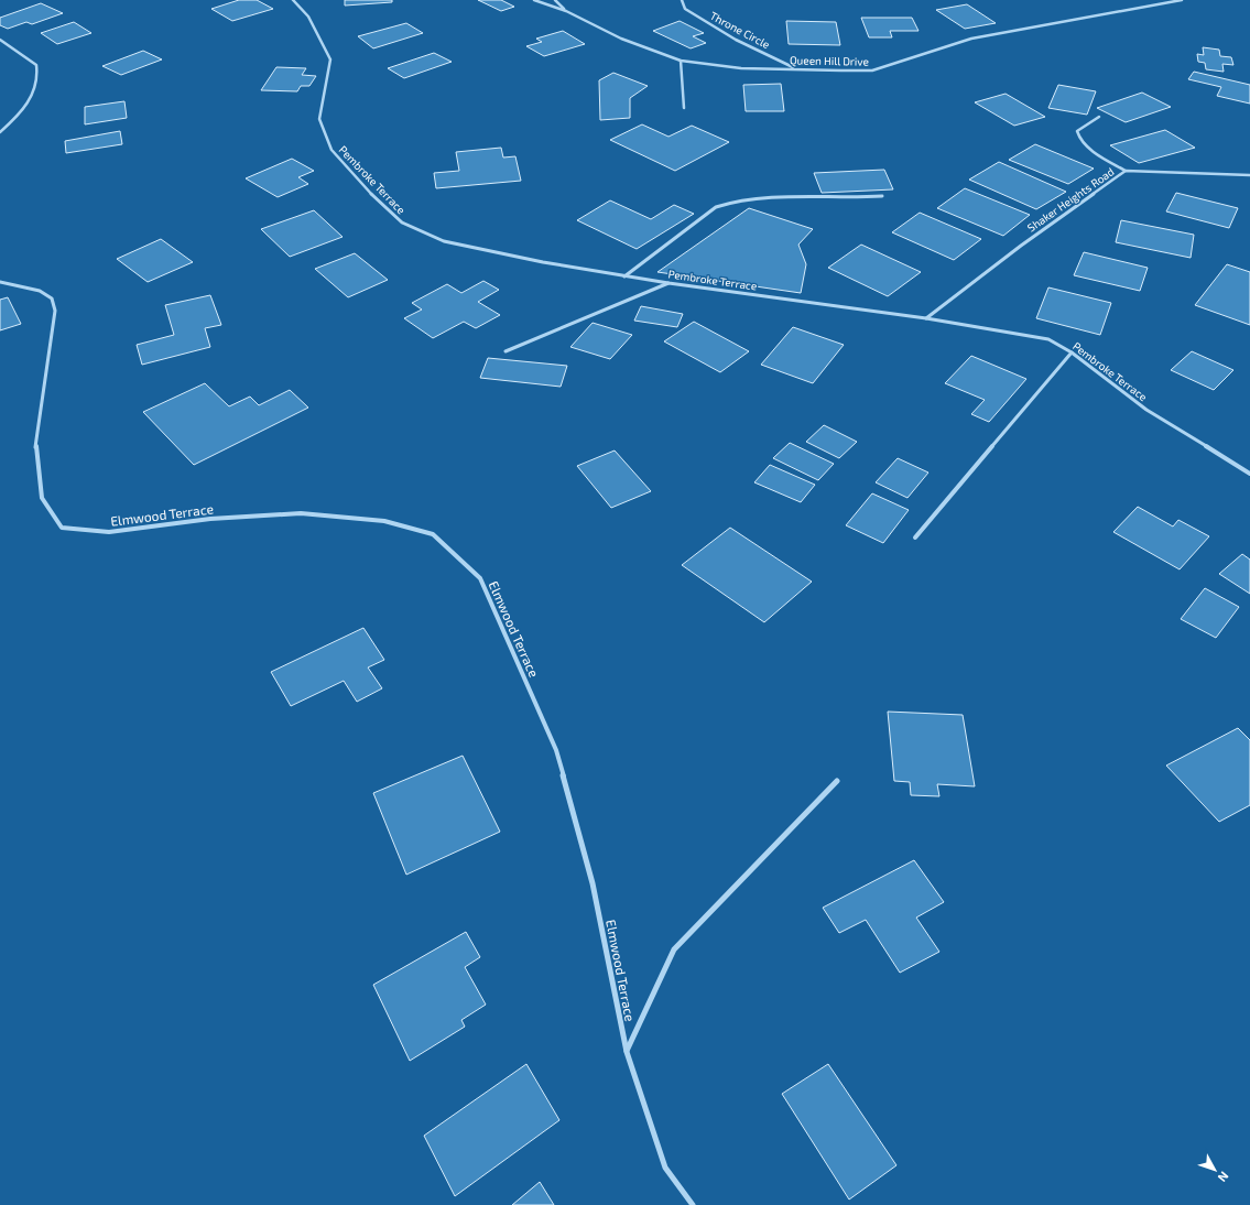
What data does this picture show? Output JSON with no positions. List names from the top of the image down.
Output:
{
  "streets": {
    "street": [
      "Throne Circle",
      "Queen Hill Drive",
      "Pembroke Terrace",
      "Shaker Heights Road",
      "Elmwood Terrace"
    ]
  },
  "crossings": [
    ["Throne Circle", "Queen Hill Drive"],
    ["Pembroke Terrace", "Shaker Heights Road"]
  ],
  "north": "bottom right"
}
